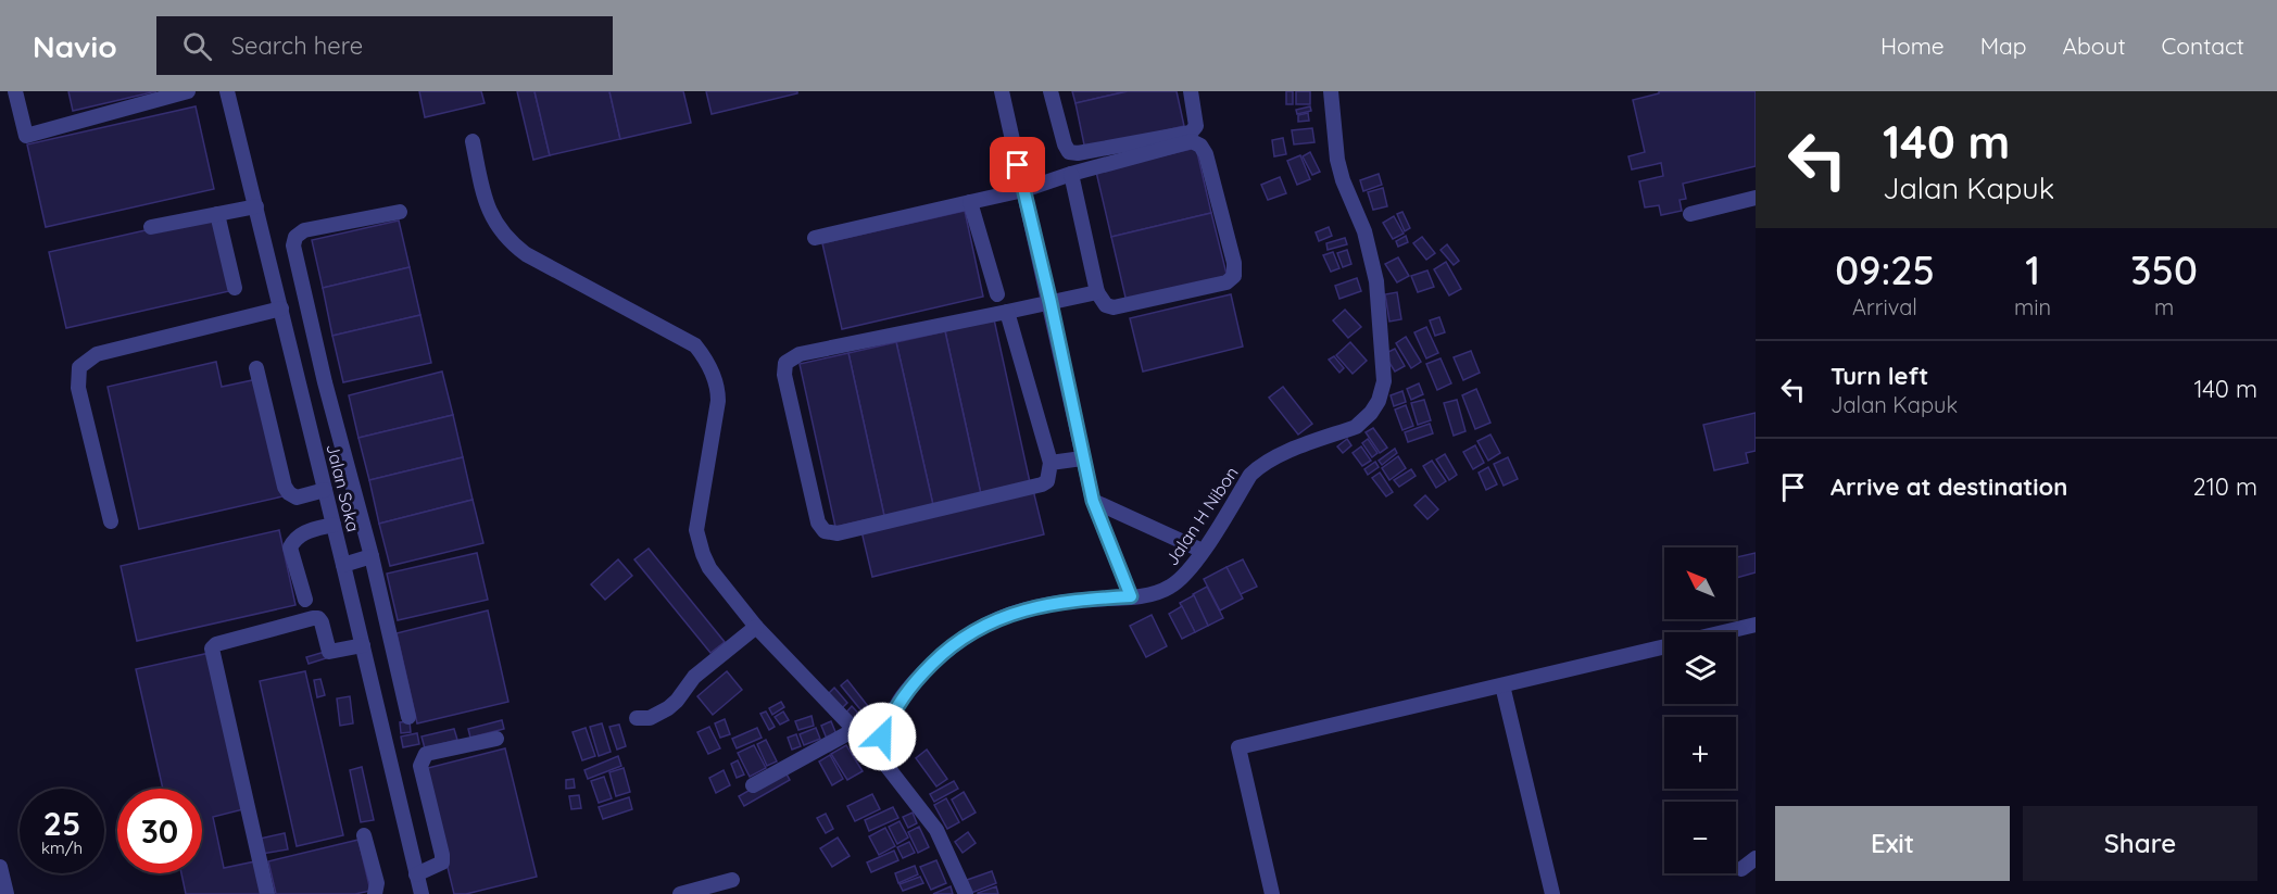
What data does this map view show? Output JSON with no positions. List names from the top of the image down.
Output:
{
  "streets": {
    "street": ["Jalan Soka", "Jalan H Nibon"]
  },
  "north": "top left",
  "page": {
    "header": "Navio",
    "search": "Search here",
    "nav": [
      "Home",
      "Map",
      "About",
      "Contact"
    ],
    "turn": ["140 m", "Jalan Kapuk"],
    "eta": [
      "09:25",
      "Arrival",
      "1",
      "min",
      "350",
      "m"
    ],
    "list": [
      {
        "name": "Turn left",
        "note": "Jalan Kapuk",
        "value": "140 m"
      },
      {
        "name": "Arrive at destination",
        "value": "210 m"
      }
    ],
    "map_buttons": ["+", "−"],
    "speed": "25 km/h",
    "limit": "30",
    "buttons": ["Exit", "Share"]
  }
}
